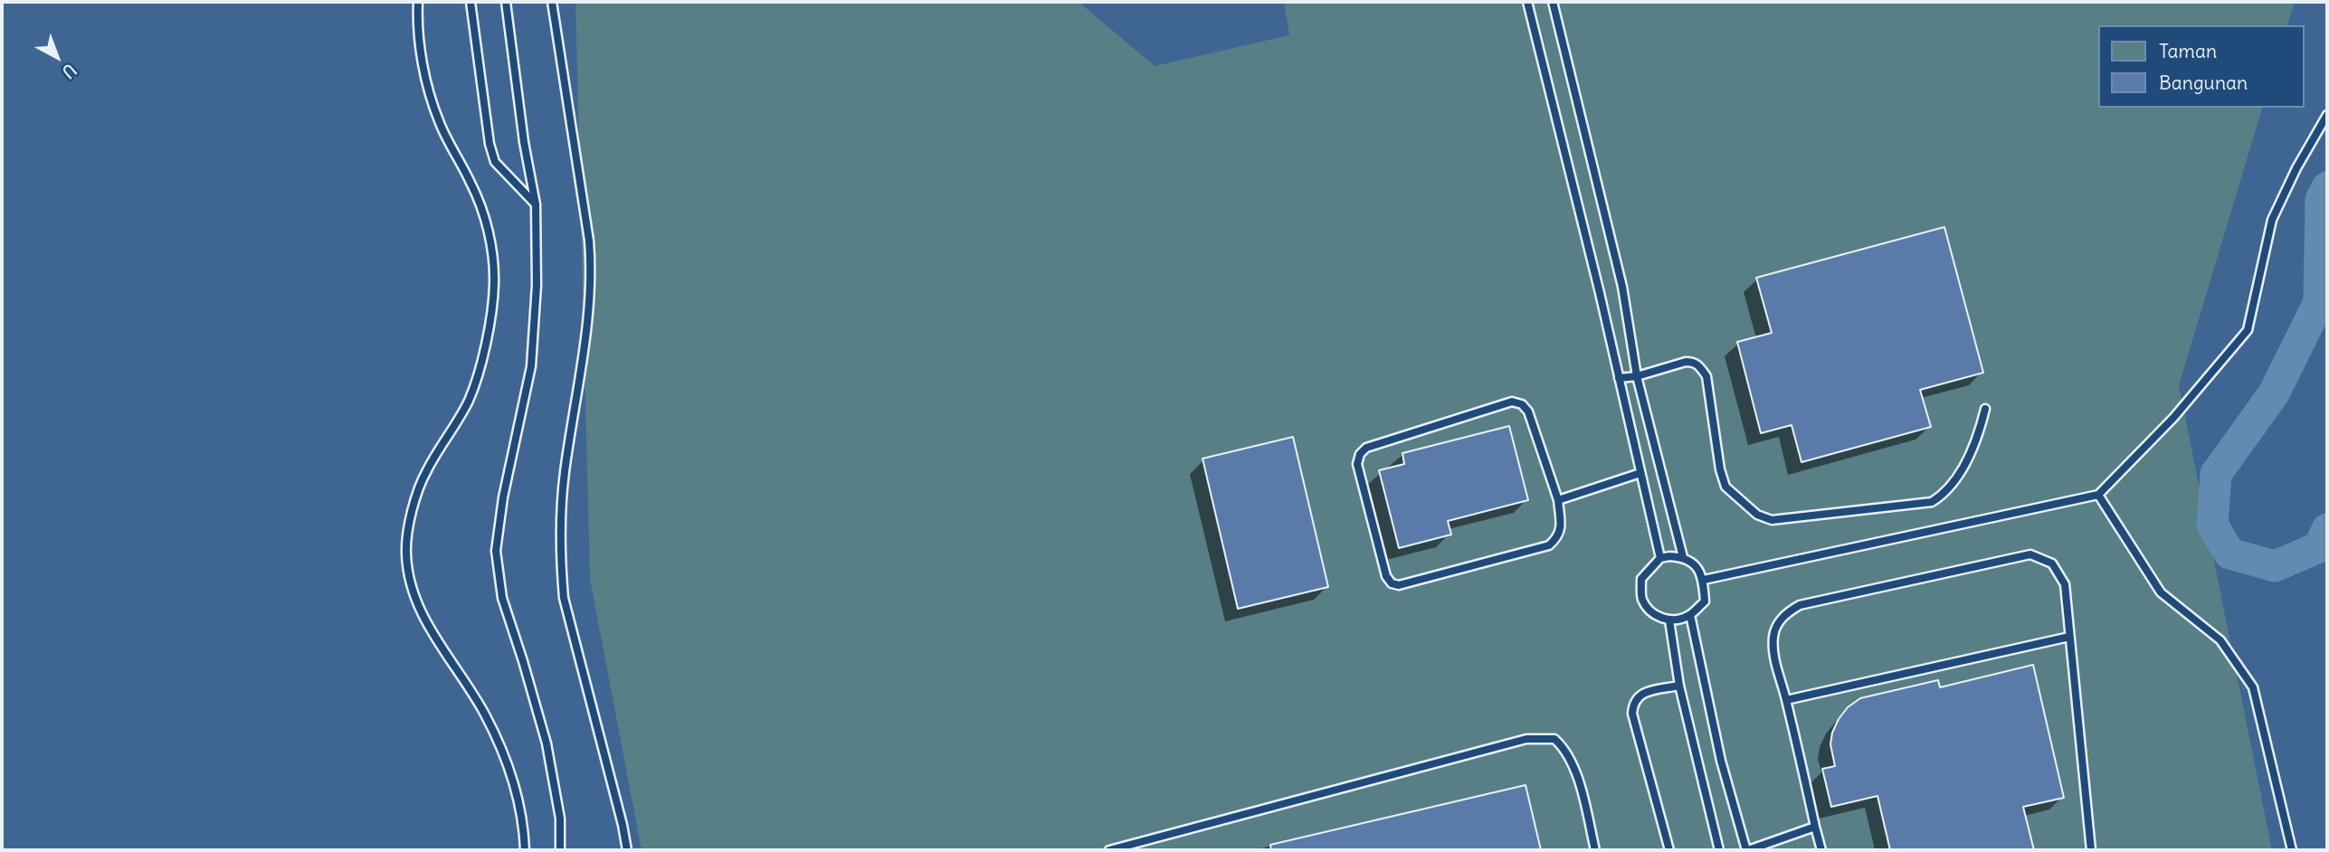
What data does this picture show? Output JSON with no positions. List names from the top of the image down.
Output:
{
  "legend": ["Taman", "Bangunan"],
  "north": "bottom right"
}
